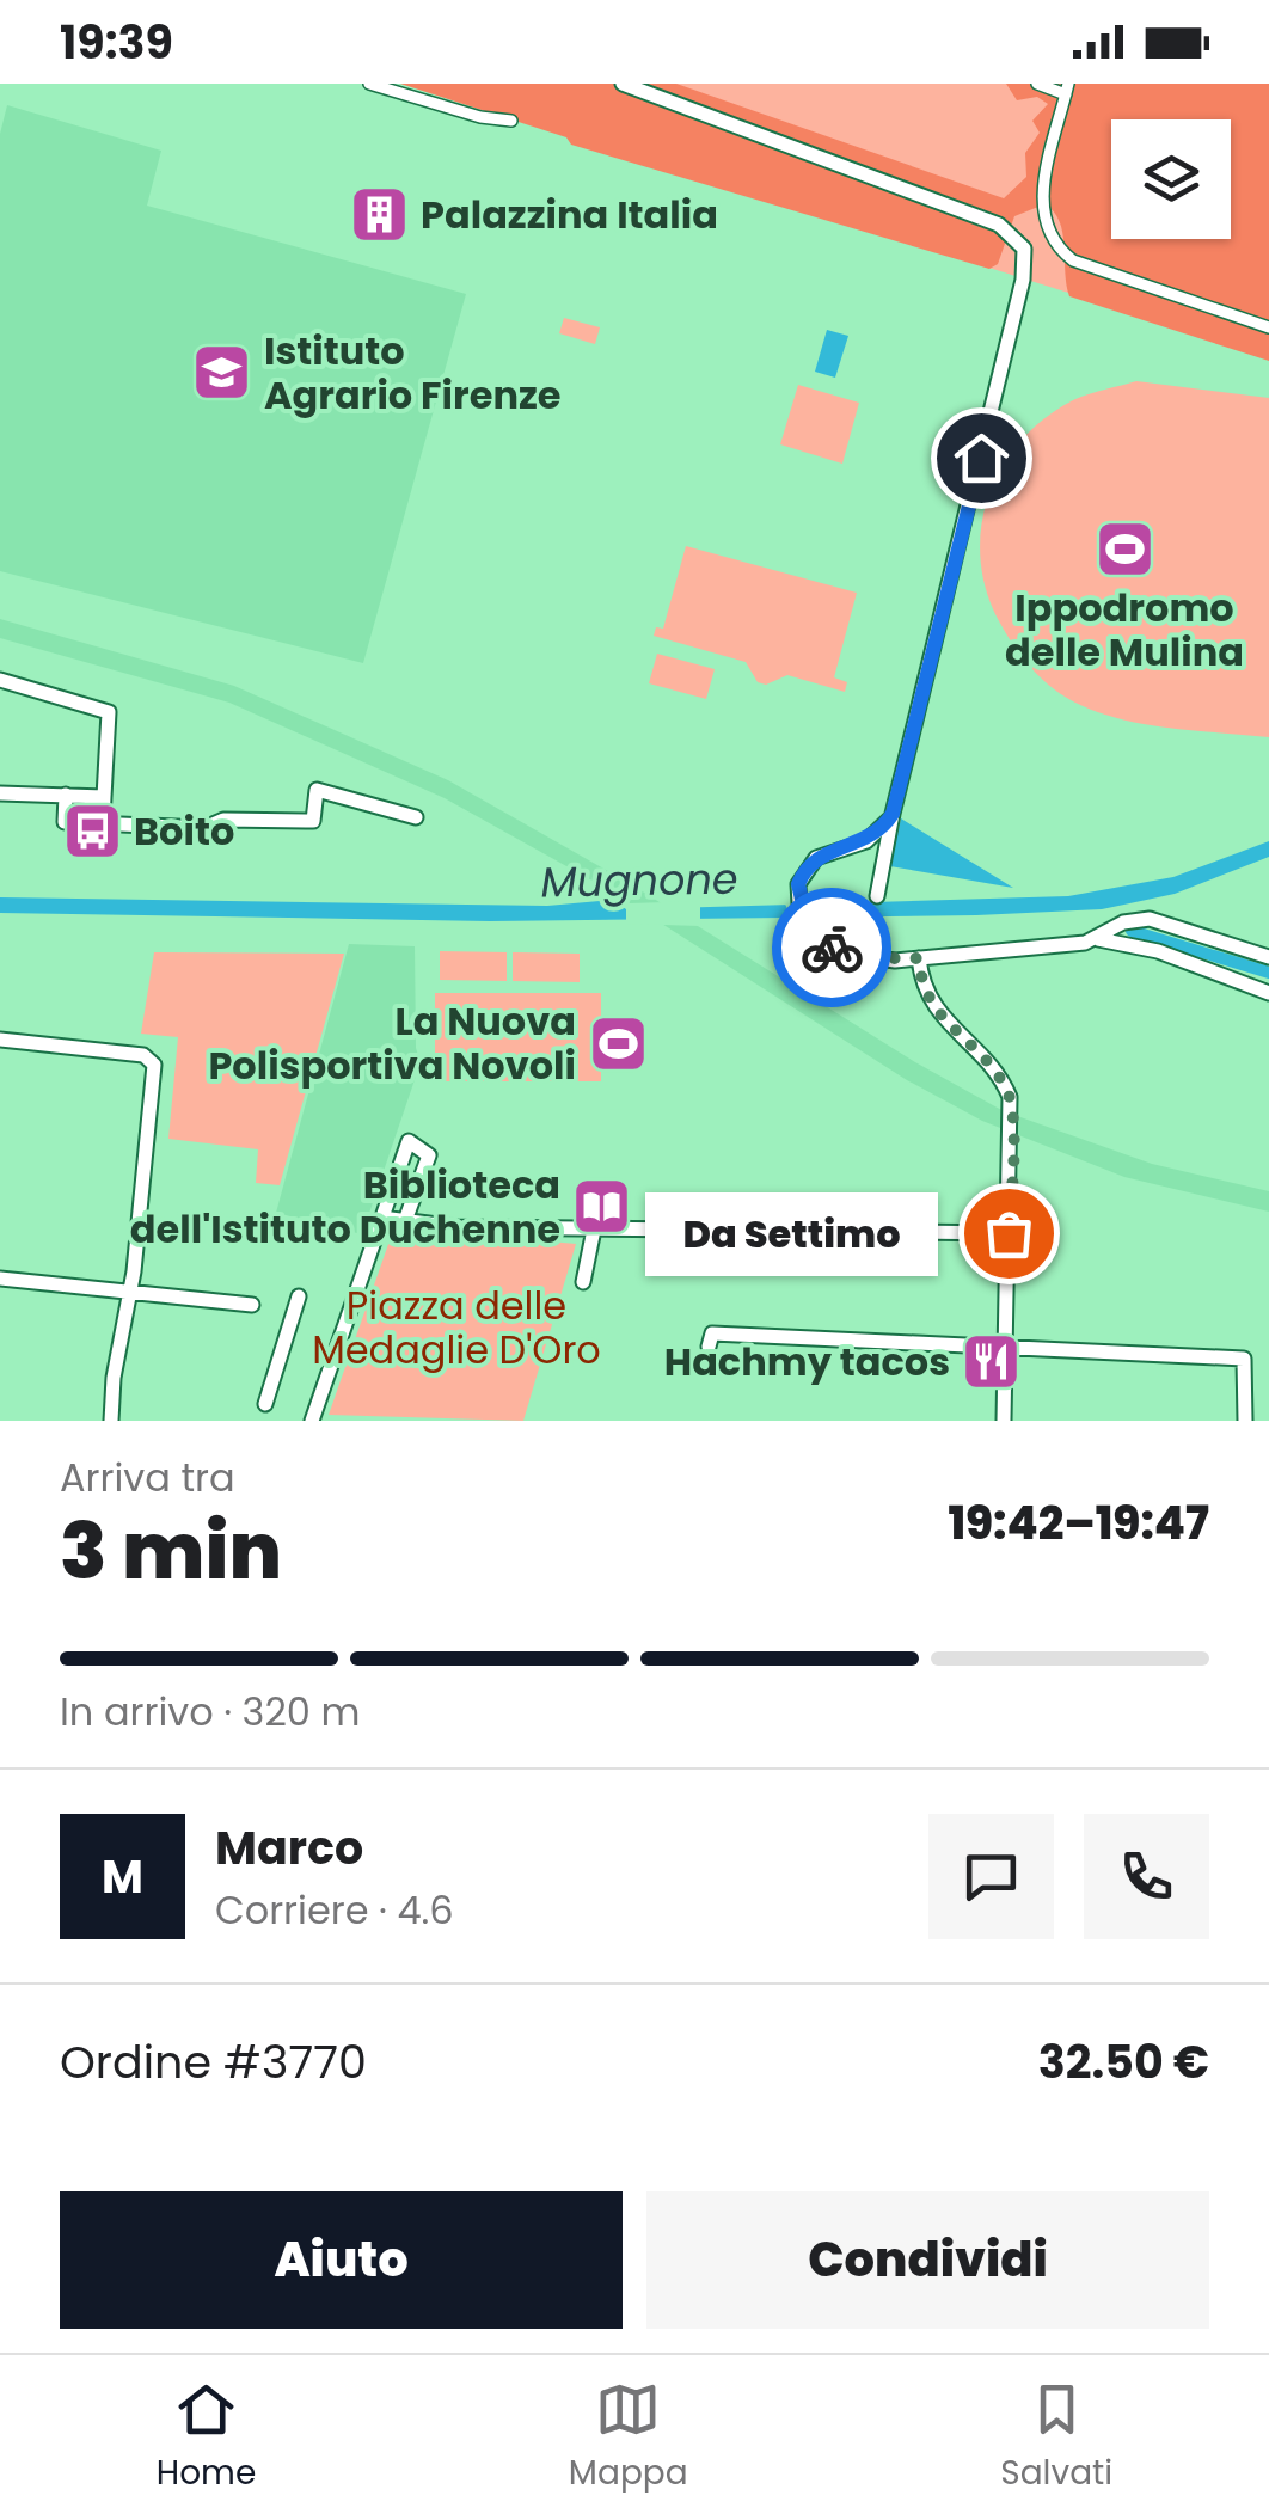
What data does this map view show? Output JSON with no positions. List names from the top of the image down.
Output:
{
  "water": ["Mugnone"],
  "parks": ["Piazza delle Medaglie D'Oro"],
  "places": {
    "building": ["Palazzina Italia"],
    "school or university": ["Istituto Agrario Firenze"],
    "sports": ["Ippodromo delle Mulina", "La Nuova Polisportiva Novoli"],
    "bus stop": ["Boito"],
    "library": ["Biblioteca dell'Istituto Duchenne"],
    "other": ["Da Settimo"],
    "restaurant": ["Hachmy tacos"]
  },
  "page": {
    "status": "19:39",
    "bubble": "Da Settimo",
    "heading": ["3 min", "Arriva tra", "19:42–19:47"],
    "panel": [
      "Marco",
      "Corriere · 4.6",
      "Ordine #3770",
      "32.50 €"
    ],
    "bar": "In arrivo · 320 m",
    "round": "M",
    "buttons": ["Aiuto", "Condividi"],
    "tabs": ["Home", "Mappa", "Salvati"]
  }
}
